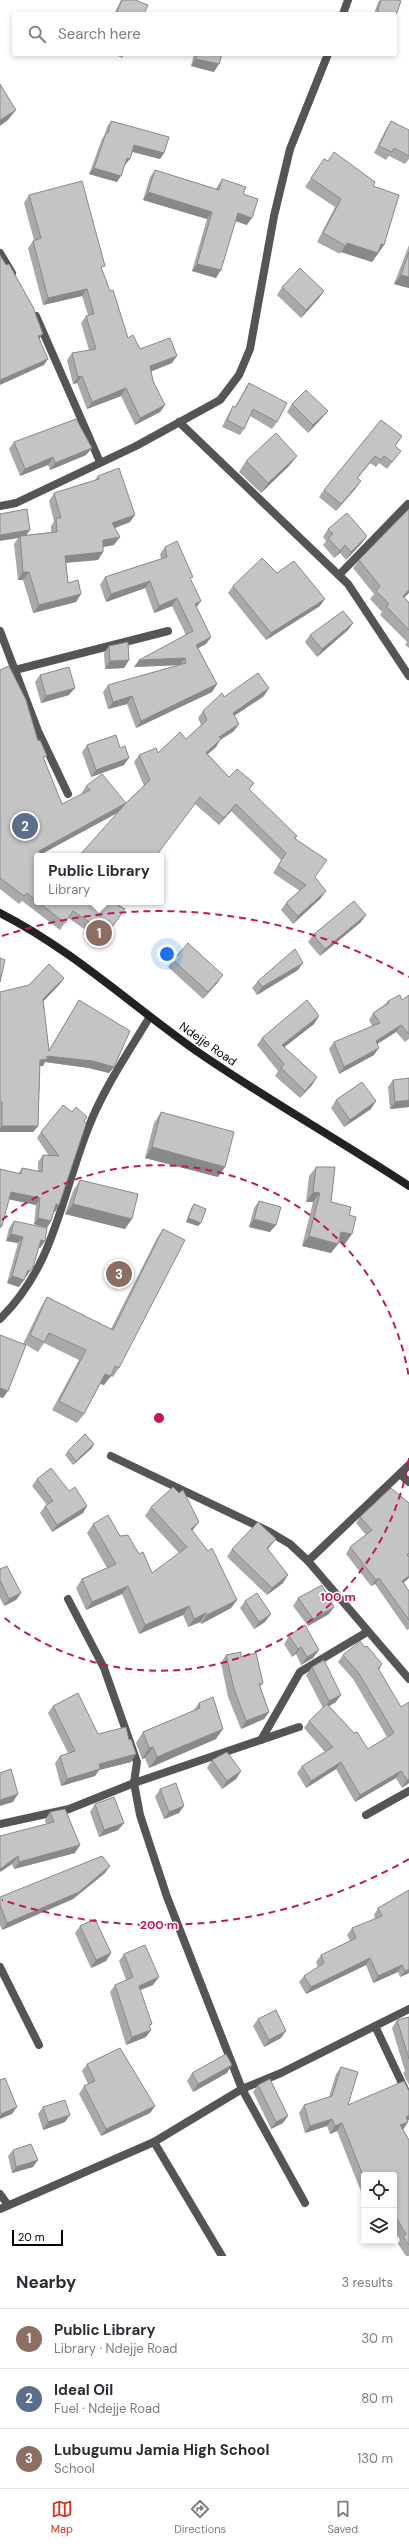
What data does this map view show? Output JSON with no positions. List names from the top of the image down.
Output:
{
  "streets": {
    "street": ["Ndejje Road"]
  },
  "scale_bar": "20 m",
  "page": {
    "search": "Search here",
    "pins": ["2", "1", "3"],
    "popup": ["Public Library", "Library"],
    "scale": "20 m",
    "heading": ["Nearby", "3 results"],
    "list": [
      {
        "mark": "1",
        "name": "Public Library",
        "note": "Library · Ndejje Road",
        "value": "30 m"
      },
      {
        "mark": "2",
        "name": "Ideal Oil",
        "note": "Fuel · Ndejje Road",
        "value": "80 m"
      },
      {
        "mark": "3",
        "name": "Lubugumu Jamia High School",
        "note": "School",
        "value": "130 m"
      }
    ],
    "nav": ["Map", "Directions", "Saved"]
  },
  "rings": ["100 m", "200 m"]
}
